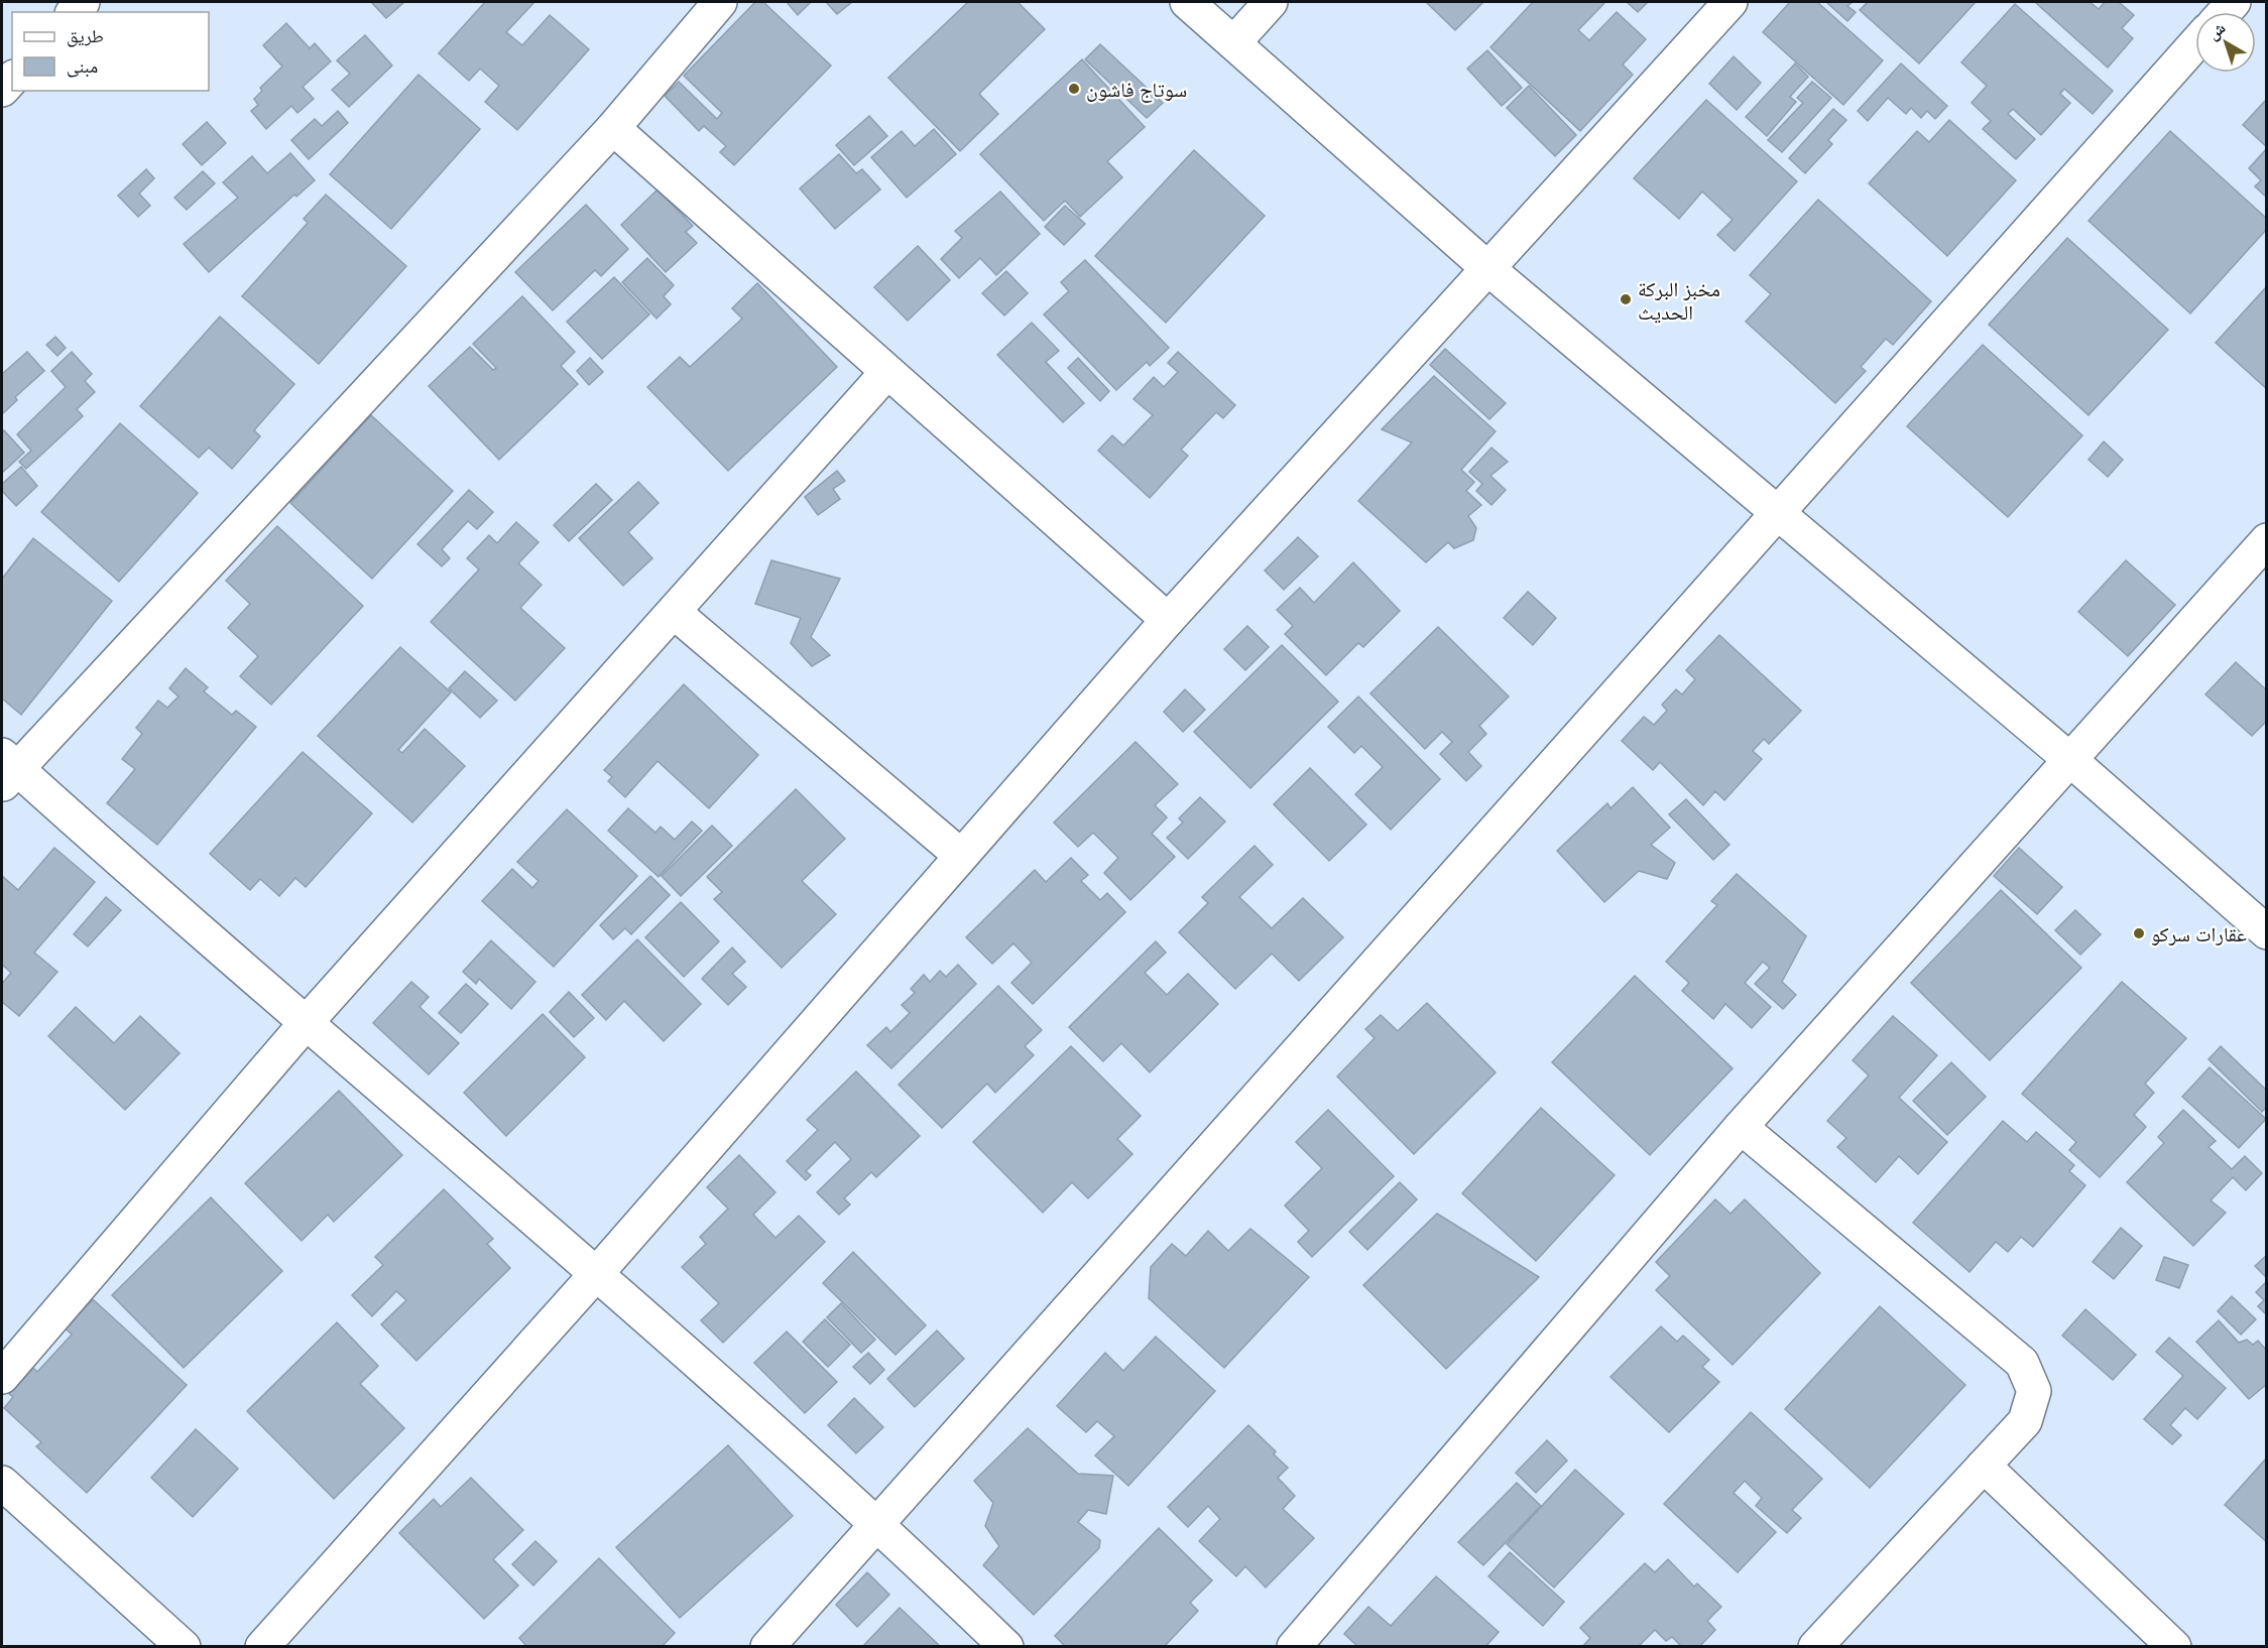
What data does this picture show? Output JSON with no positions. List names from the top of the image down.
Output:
{
  "places": ["سوتاج فاشون", "مخبز البركة الحديث", "عقارات سركو"],
  "legend": ["طريق", "مبنى"],
  "north": "top left"
}
